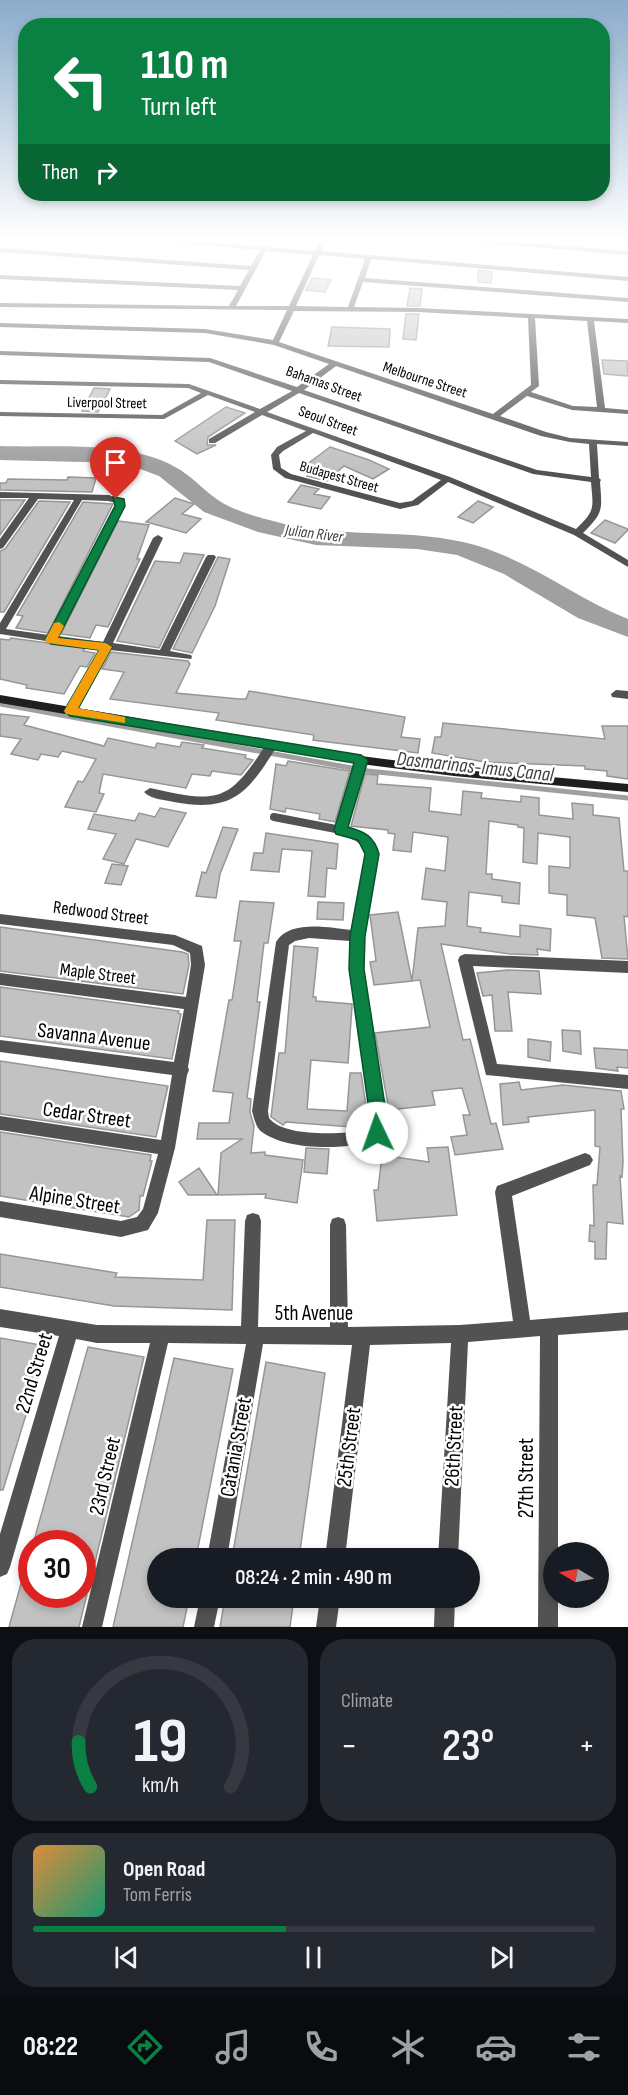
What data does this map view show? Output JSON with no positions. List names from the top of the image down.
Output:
{
  "streets": {
    "street": [
      "Melbourne Street",
      "Bahamas Street",
      "Liverpool Street",
      "Seoul Street",
      "Budapest Street",
      "Redwood Street",
      "Maple Street",
      "Savanna Avenue",
      "Cedar Street",
      "Alpine Street",
      "5th Avenue",
      "22nd Street",
      "26th Street",
      "Catania Street",
      "25th Street",
      "23rd Street",
      "27th Street"
    ]
  },
  "crossings": [
    ["Liverpool Street", "Seoul Street"],
    ["Seoul Street", "Budapest Street"],
    ["Redwood Street", "Maple Street"],
    ["Cedar Street", "Alpine Street"],
    ["5th Avenue", "22nd Street"],
    ["5th Avenue", "26th Street"],
    ["5th Avenue", "Catania Street"],
    ["5th Avenue", "25th Street"],
    ["5th Avenue", "23rd Street"],
    ["5th Avenue", "27th Street"]
  ],
  "water": ["Julian River", "Dasmarinas-Imus Canal"],
  "north": "left",
  "page": {
    "turn": ["110 m", "Turn left"],
    "then": "Then",
    "limit": "30",
    "trip": "08:24 · 2 min · 490 m",
    "tile": "Climate",
    "heat": ["−", "23°", "+"],
    "song": ["Open Road", "Tom Ferris"],
    "tabs": "08:22",
    "gauge": ["19", "km/h"]
  }
}
